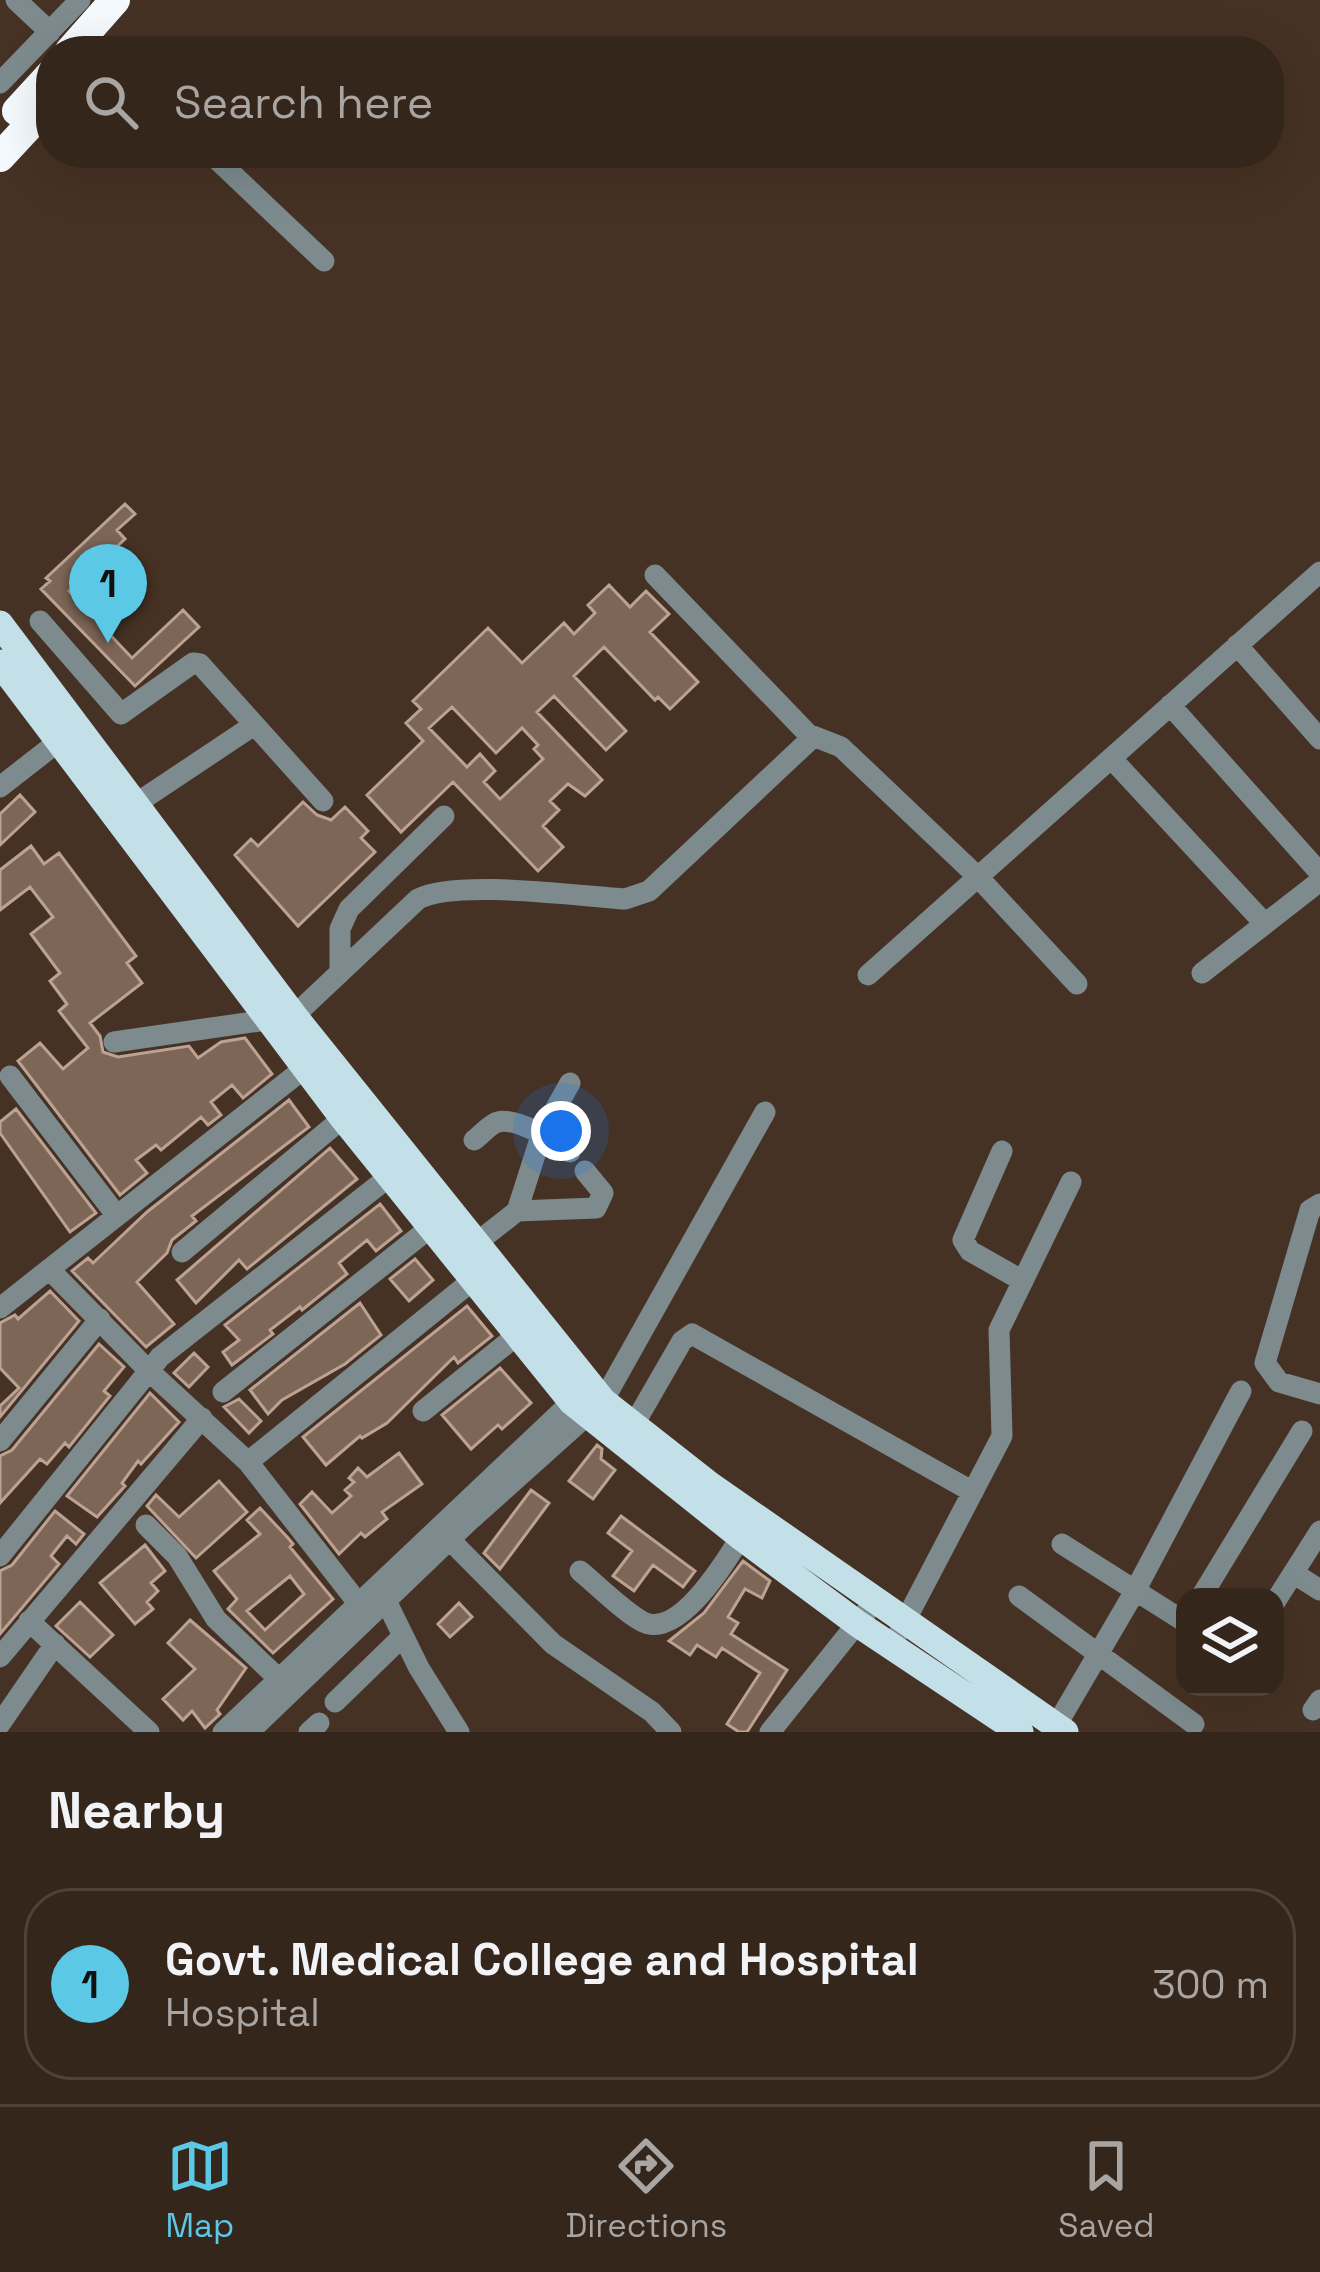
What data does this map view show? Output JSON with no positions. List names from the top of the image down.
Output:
{
  "page": {
    "search": "Search here",
    "pins": "1",
    "heading": "Nearby",
    "list": [
      {
        "mark": "1",
        "name": "Govt. Medical College and Hospital",
        "note": "Hospital",
        "value": "300 m"
      }
    ],
    "nav": ["Map", "Directions", "Saved"]
  }
}
